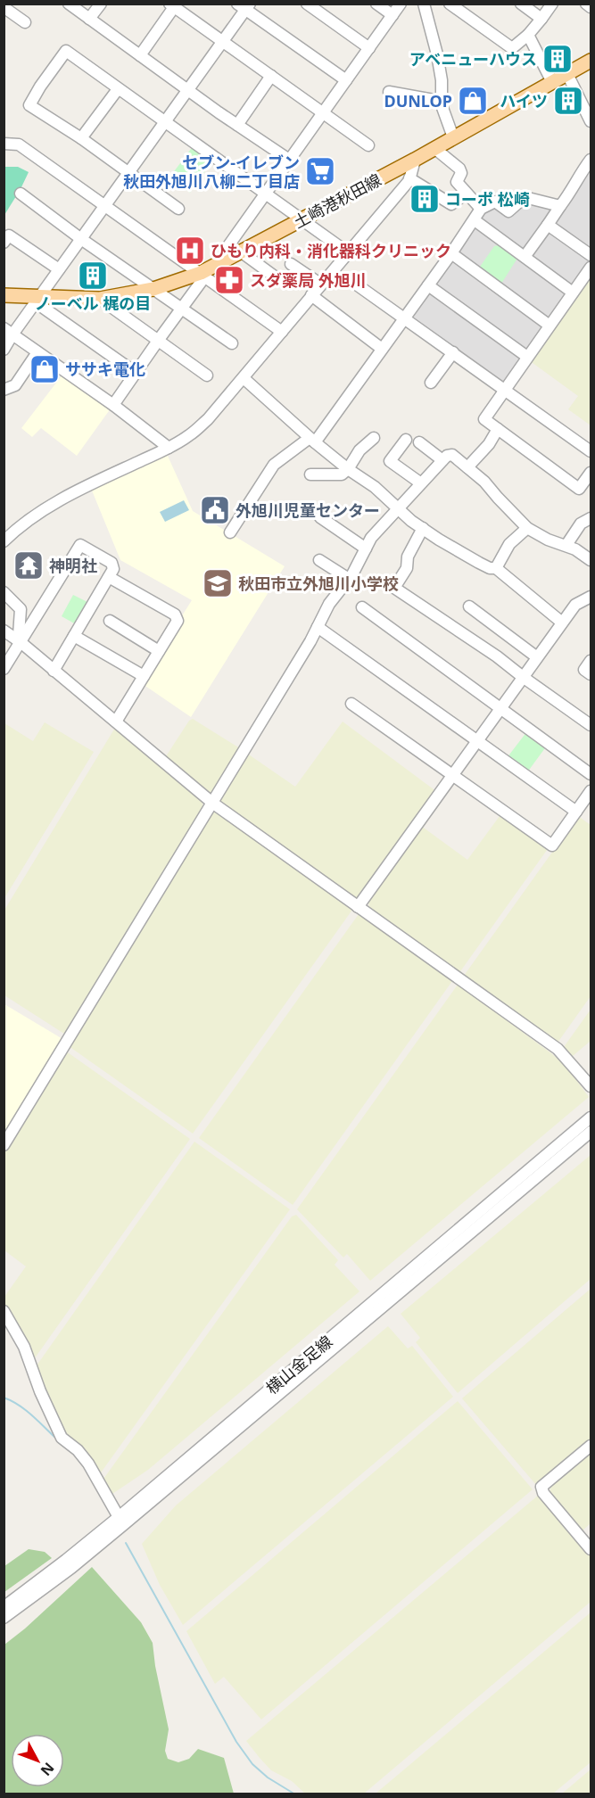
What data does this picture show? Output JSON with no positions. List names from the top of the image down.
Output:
{
  "streets": {
    "main road": ["土崎港秋田線"],
    "street": ["横山金足線"]
  },
  "places": {
    "building": [
      "アベニューハウス",
      "ハイツ",
      "コーポ 松崎",
      "ノーベル 梶の目"
    ],
    "shop": ["DUNLOP", "ササキ電化"],
    "supermarket": ["セブン-イレブン 秋田外旭川八柳二丁目店"],
    "hospital": ["ひもり内科・消化器科クリニック"],
    "pharmacy": ["スダ薬局 外旭川"],
    "public building": ["外旭川児童センター"],
    "temple": ["神明社"],
    "school or university": ["秋田市立外旭川小学校"]
  },
  "north": "bottom right"
}
